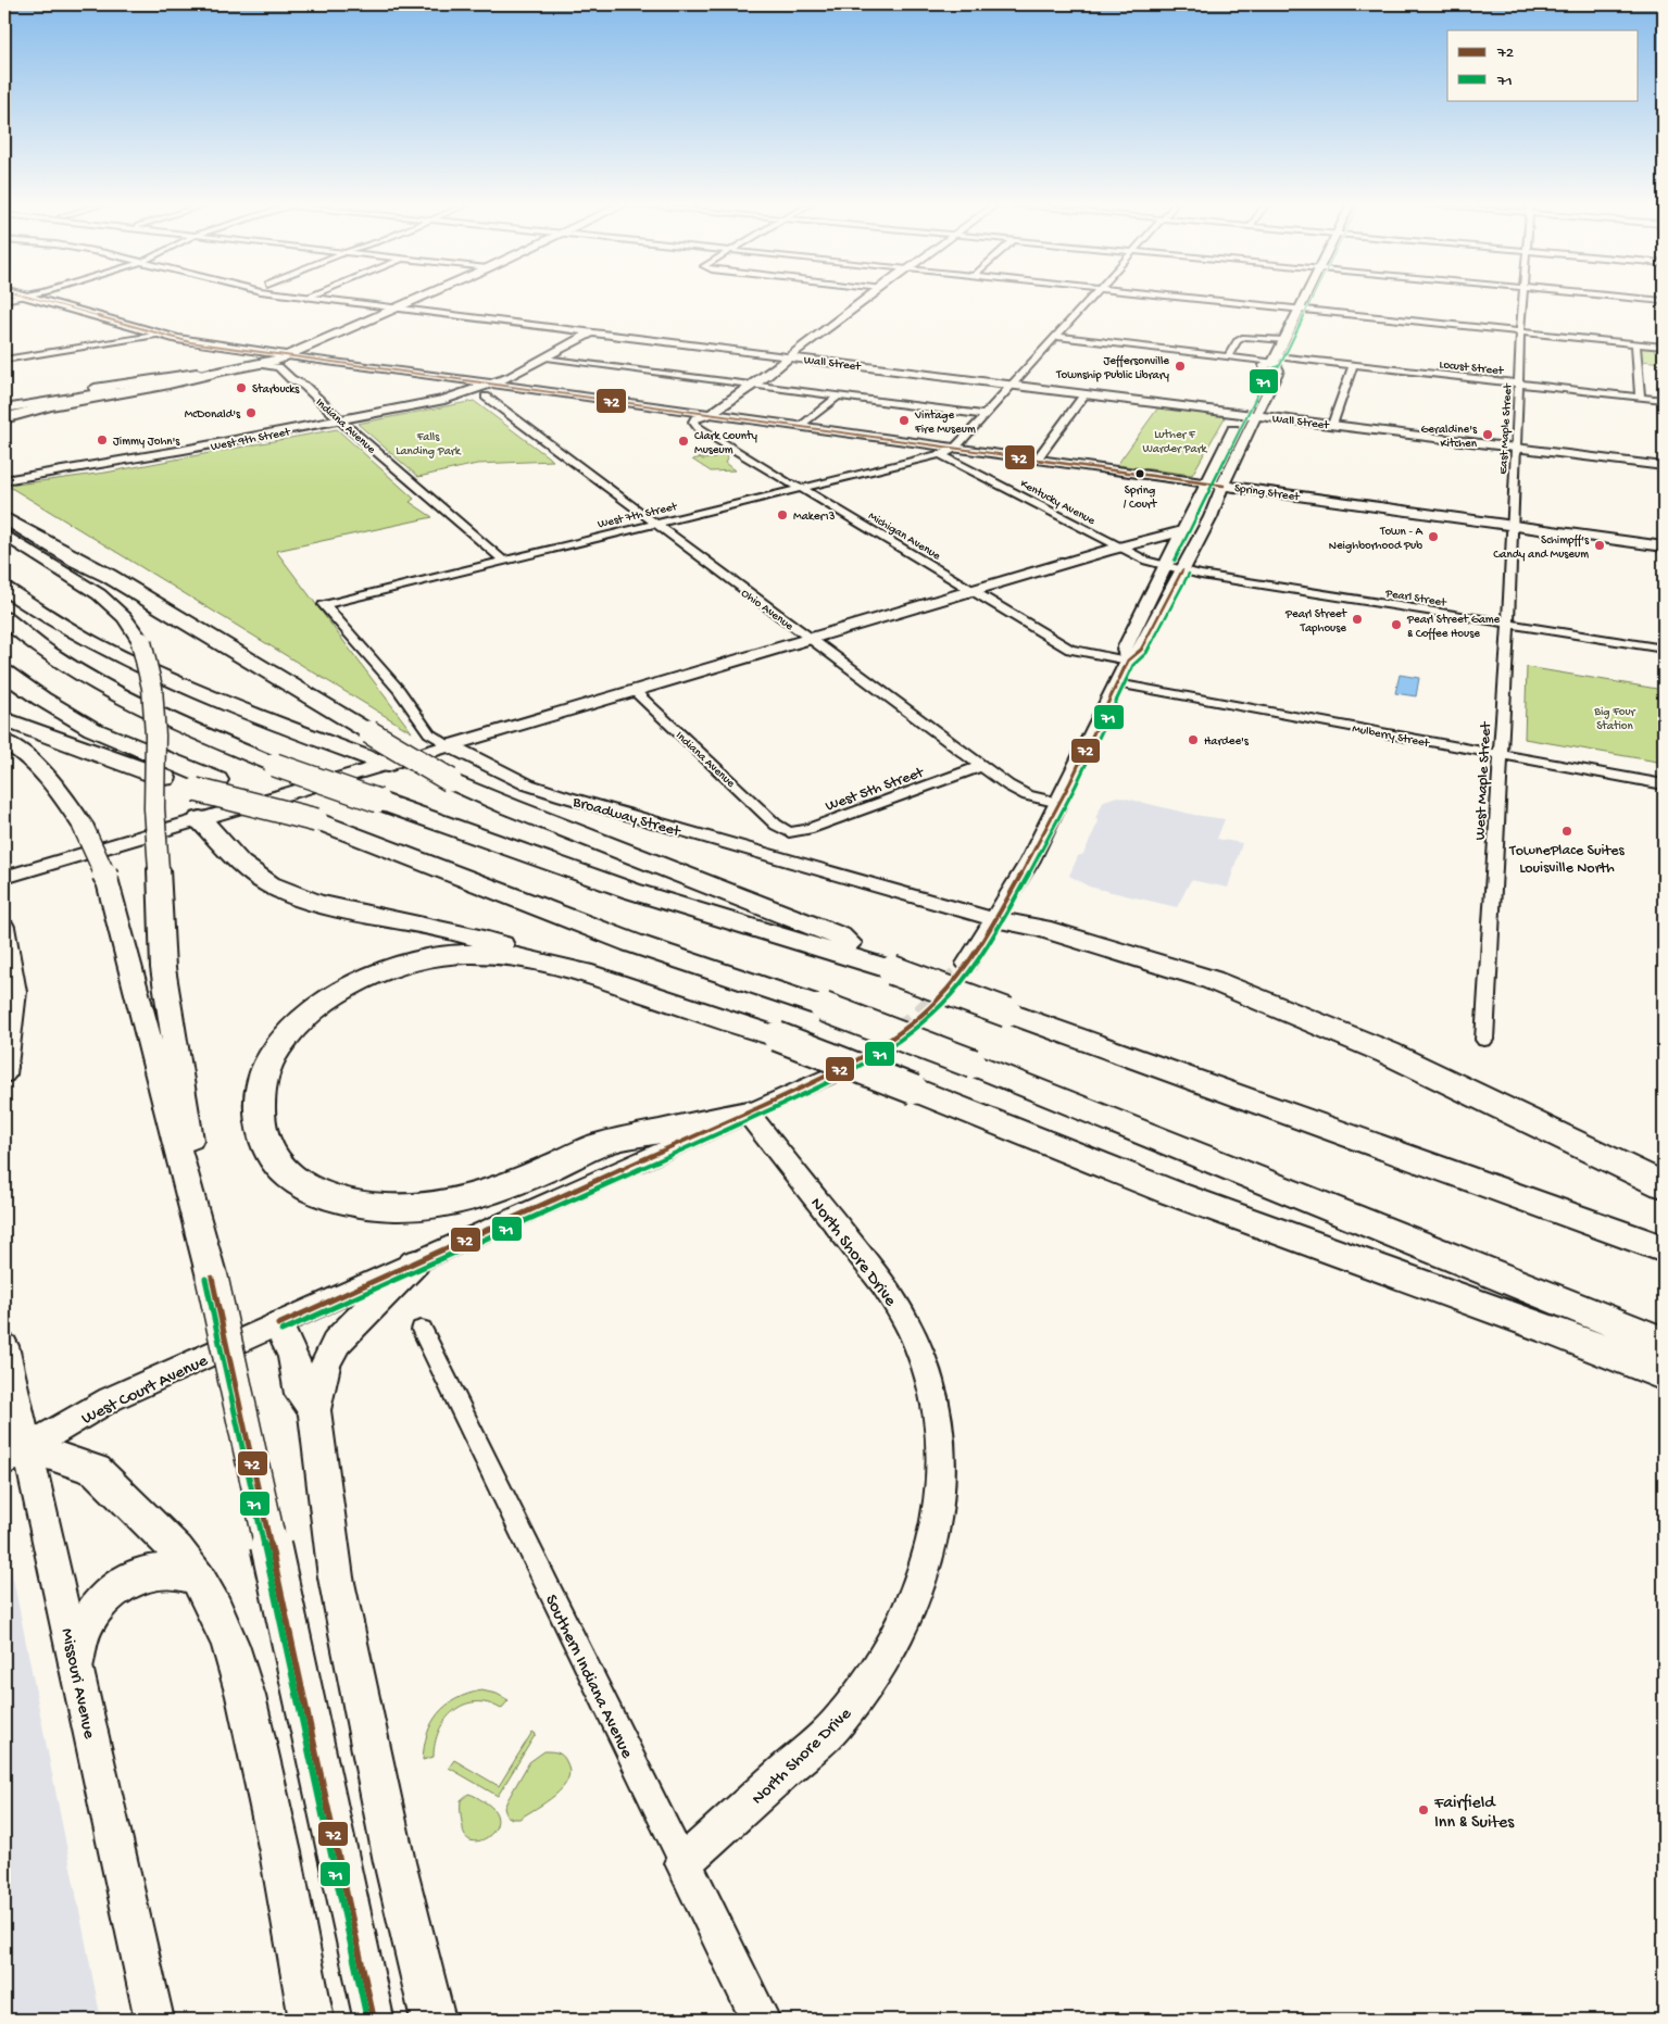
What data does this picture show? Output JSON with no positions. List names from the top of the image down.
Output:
{
  "streets": {
    "main road": ["Spring Street"],
    "street": [
      "Wall Street",
      "Locust Street",
      "Indiana Avenue",
      "East Maple Street",
      "West 9th Street",
      "Kentucky Avenue",
      "West 7th Street",
      "Michigan Avenue",
      "Pearl Street",
      "Ohio Avenue",
      "Mulberry Street",
      "West Maple Street",
      "West 5th Street",
      "Broadway Street",
      "North Shore Drive",
      "West Court Avenue",
      "Southern Indiana Avenue",
      "Missouri Avenue"
    ]
  },
  "crossings": [
    ["Wall Street", "East Maple Street"],
    ["Wall Street", "West 9th Street"],
    ["Locust Street", "East Maple Street"],
    ["Indiana Avenue", "West 9th Street"],
    ["Indiana Avenue", "West 7th Street"],
    ["Indiana Avenue", "West 5th Street"],
    ["East Maple Street", "Spring Street"],
    ["East Maple Street", "West Maple Street"],
    ["West 9th Street", "Spring Street"],
    ["Spring Street", "West 7th Street"],
    ["Spring Street", "Michigan Avenue"],
    ["Spring Street", "West Maple Street"],
    ["Kentucky Avenue", "West 7th Street"],
    ["Kentucky Avenue", "Pearl Street"],
    ["West 7th Street", "Michigan Avenue"],
    ["West 7th Street", "Ohio Avenue"],
    ["West 7th Street", "Broadway Street"],
    ["Pearl Street", "West Maple Street"],
    ["Ohio Avenue", "West 5th Street"],
    ["Mulberry Street", "West Maple Street"],
    ["North Shore Drive", "West Court Avenue"],
    ["North Shore Drive", "Southern Indiana Avenue"],
    ["West Court Avenue", "Missouri Avenue"]
  ],
  "parks": ["Luther F Warder Park", "Falls Landing Park", "Big Four Station"],
  "places": [
    "Jeffersonville Township Public Library",
    "Starbucks",
    "McDonald's",
    "Vintage Fire Museum",
    "Geraldine's Kitchen",
    "Jimmy John's",
    "Clark County Museum",
    "Spring / Court",
    "Maker13",
    "Town - A Neighborhood Pub",
    "Schimpff's Candy and Museum",
    "Pearl Street Taphouse",
    "Pearl Street Game & Coffee House",
    "Hardee's",
    "TownePlace Suites Louisville North",
    "Fairfield Inn & Suites"
  ],
  "lines": ["transit line 72", "transit line 71"],
  "legend": ["72", "71"]
}
